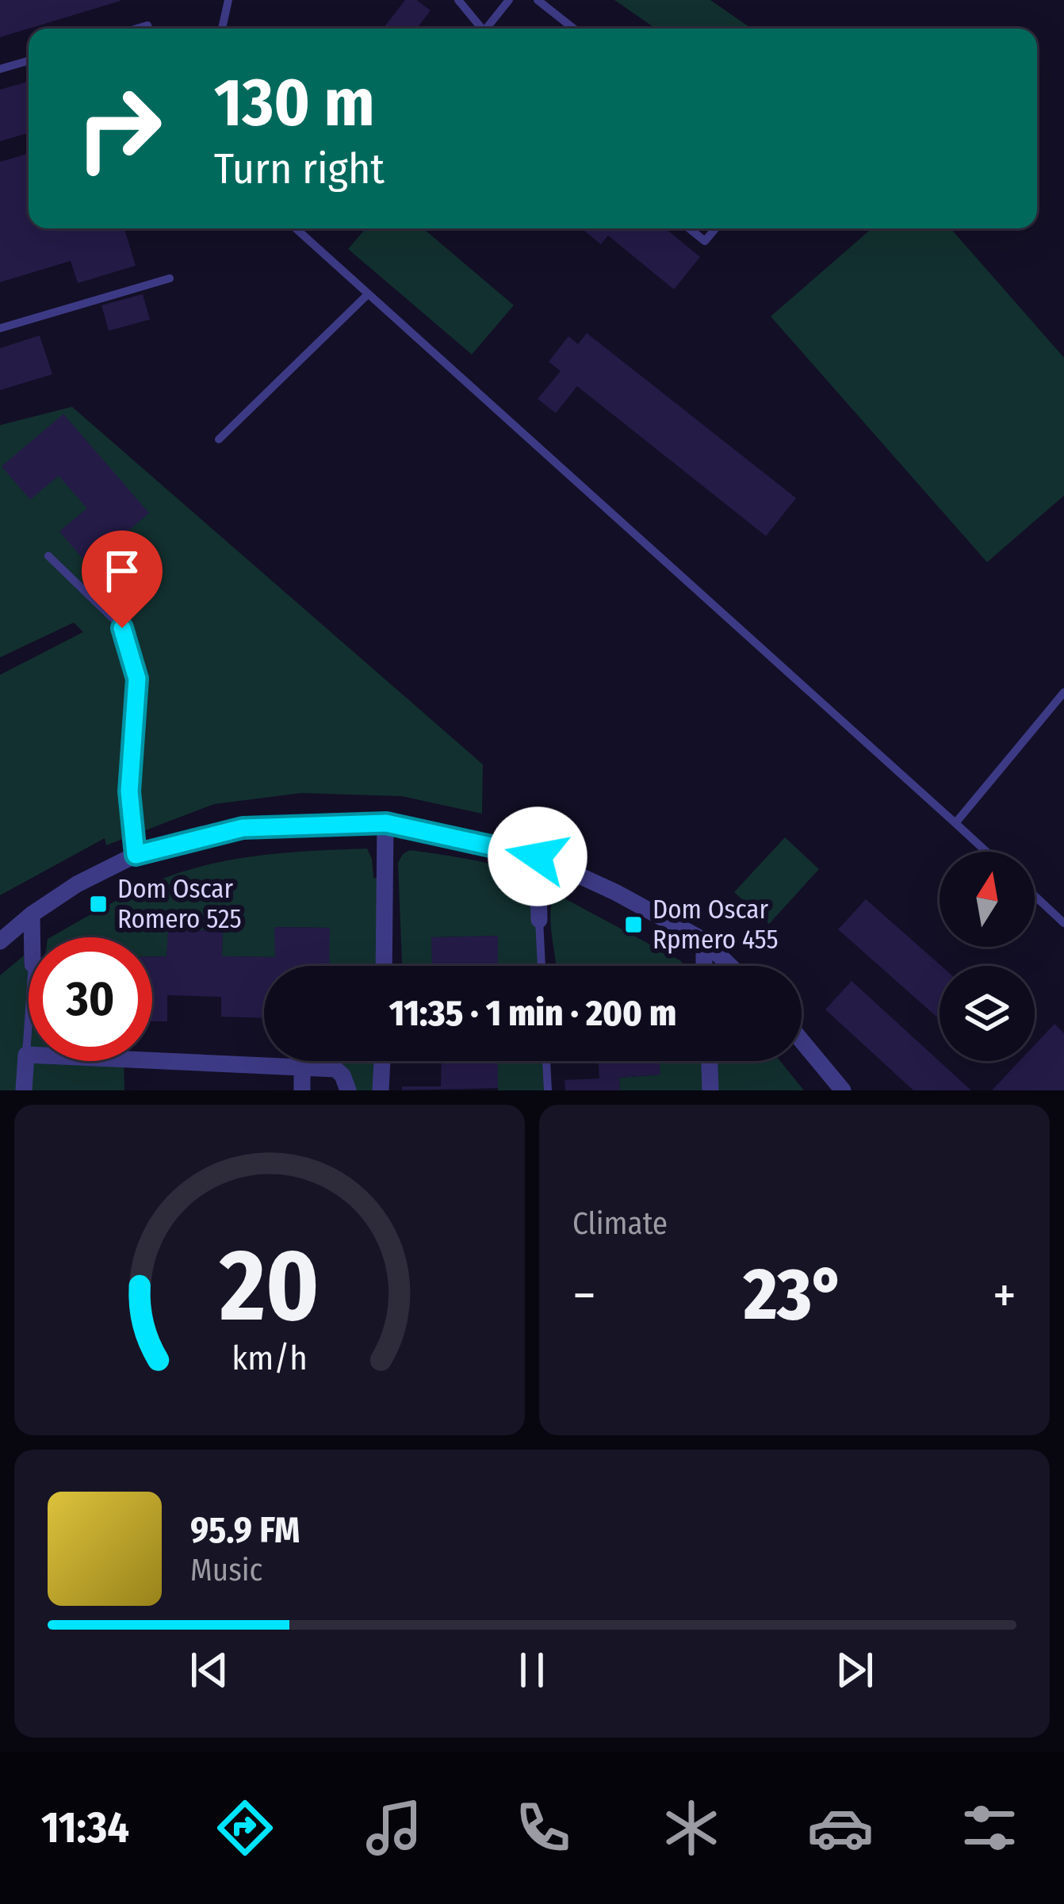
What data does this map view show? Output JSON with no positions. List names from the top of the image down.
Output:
{
  "places": {
    "transit": ["Dom Oscar Romero 525", "Dom Oscar Rpmero 455"]
  },
  "north": "top",
  "page": {
    "turn": ["130 m", "Turn right"],
    "limit": "30",
    "trip": "11:35 · 1 min · 200 m",
    "tile": "Climate",
    "heat": ["−", "23°", "+"],
    "song": ["95.9 FM", "Music"],
    "tabs": "11:34",
    "gauge": ["20", "km/h"]
  }
}
